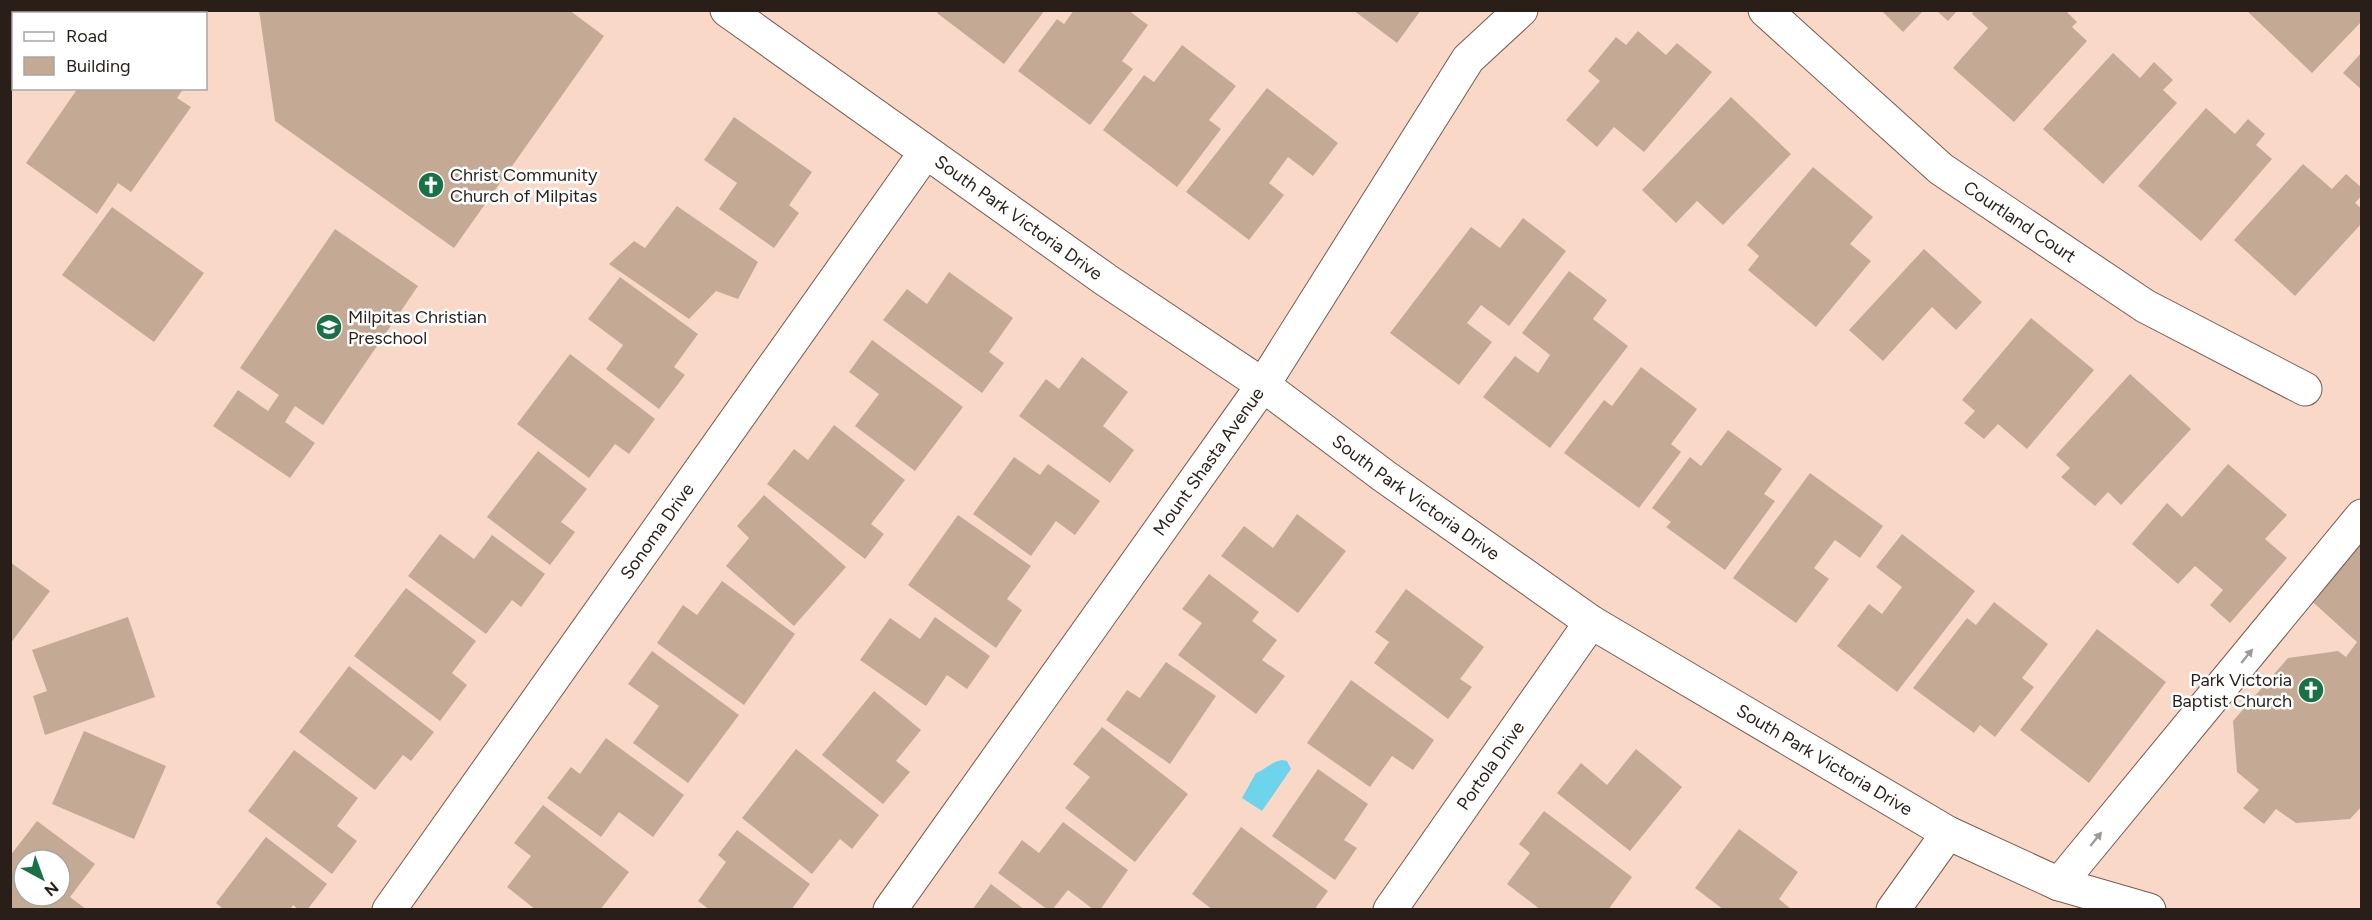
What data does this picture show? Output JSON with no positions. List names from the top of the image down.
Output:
{
  "streets": {
    "street": [
      "South Park Victoria Drive",
      "Courtland Court",
      "Mount Shasta Avenue",
      "Sonoma Drive",
      "Portola Drive"
    ]
  },
  "crossings": [
    ["South Park Victoria Drive", "Mount Shasta Avenue"],
    ["South Park Victoria Drive", "Sonoma Drive"],
    ["South Park Victoria Drive", "Portola Drive"]
  ],
  "places": {
    "church": ["Christ Community Church of Milpitas", "Park Victoria Baptist Church"],
    "school or university": ["Milpitas Christian Preschool"]
  },
  "legend": ["Road", "Building"],
  "north": "bottom right"
}
